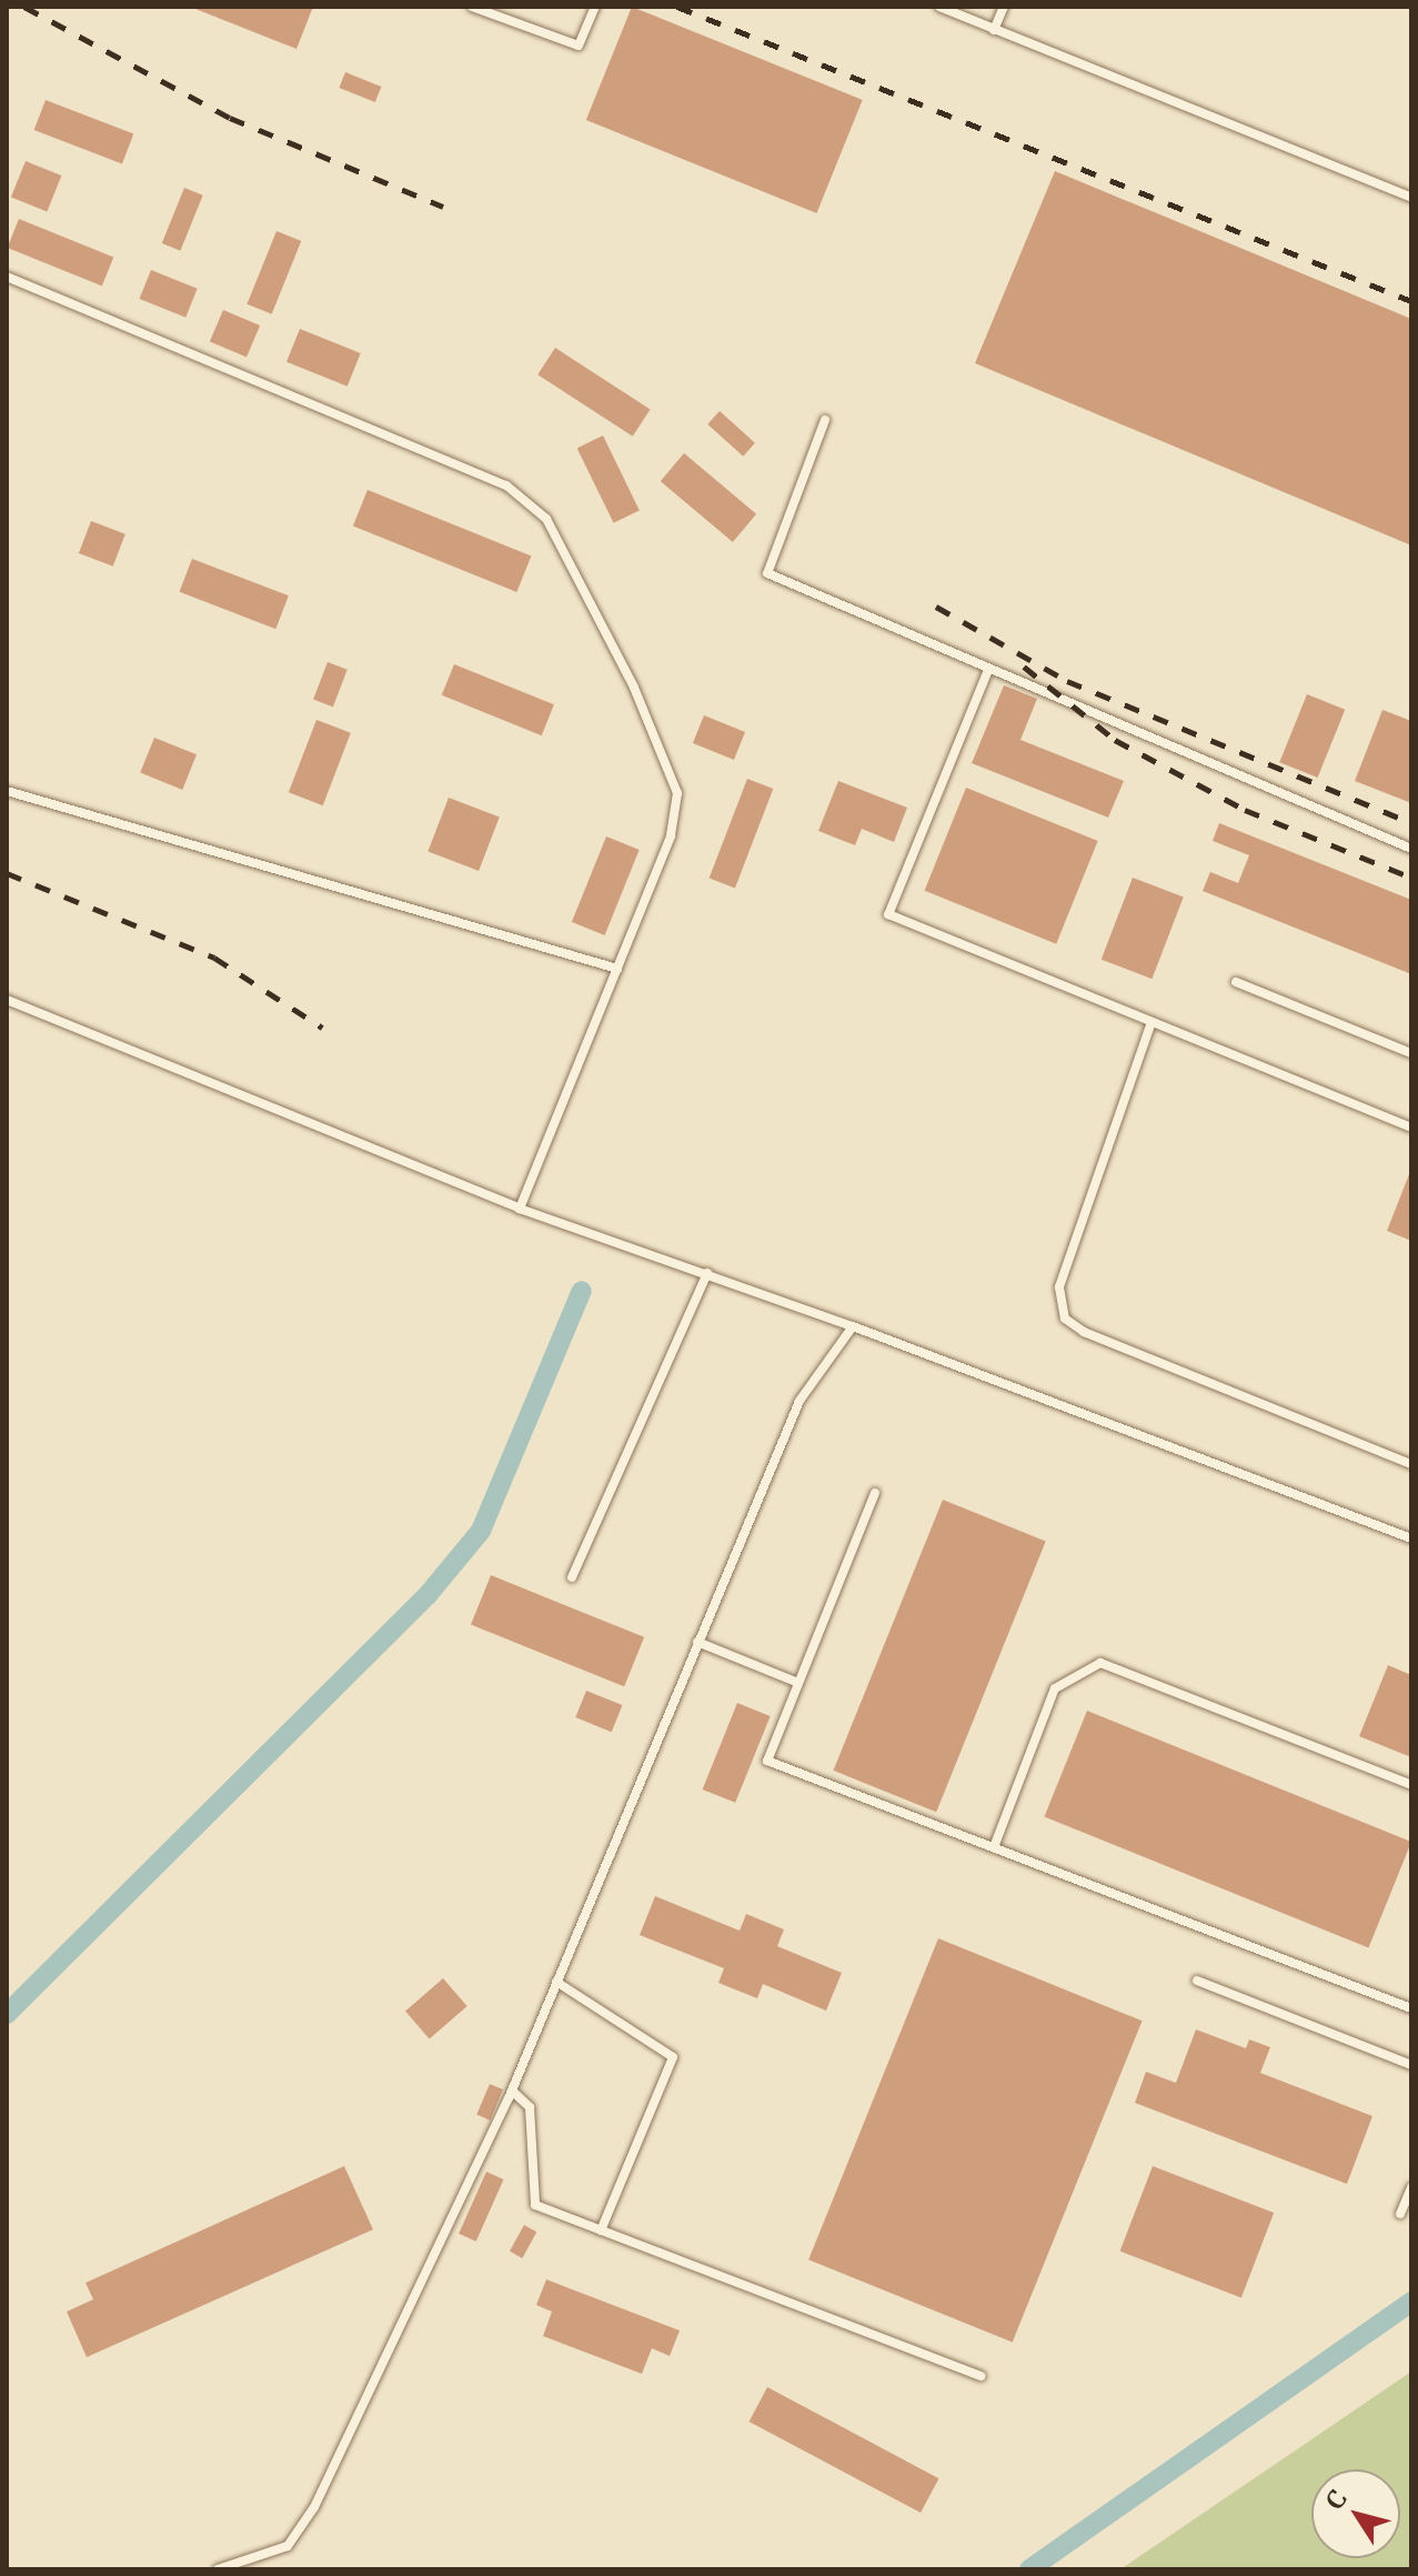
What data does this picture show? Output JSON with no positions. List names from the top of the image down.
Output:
{
  "north": "top left"
}
